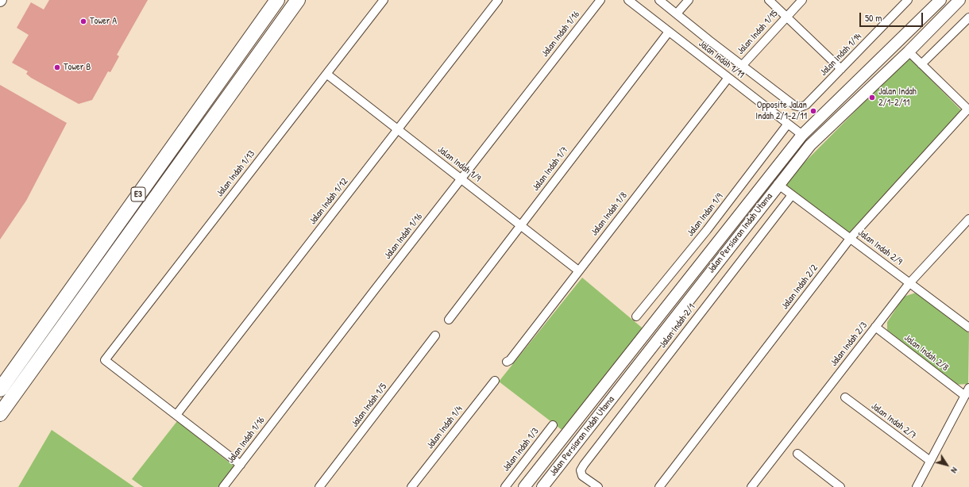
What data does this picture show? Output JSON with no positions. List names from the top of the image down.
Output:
{
  "streets": {
    "highway": ["E3"],
    "main road": ["Jalan Persiaran Indah Utama"],
    "street": [
      "Jalan Indah 1/15",
      "Jalan Indah 1/16",
      "Jalan Indah 1/14",
      "Jalan Indah 1/11",
      "Jalan Indah 1/9",
      "Jalan Indah 1/7",
      "Jalan Indah 1/13",
      "Jalan Indah 1/12",
      "Jalan Indah 1/8",
      "Jalan Indan 1/9",
      "Jalan Indah 2/9",
      "Jalan Indah 2/2",
      "Jalan Indah 2/1",
      "Jalan Indah 2/3",
      "Jalan Indah 2/8",
      "Jalan Indah 1/5",
      "Jalan Indah 2/7",
      "Jalan Indah 1/4",
      "Jalan Indah 1/3"
    ]
  },
  "crossings": [
    ["Jalan Indah 1/15", "Jalan Indah 1/11"],
    ["Jalan Indah 1/16", "Jalan Indah 1/9"],
    ["Jalan Indah 1/14", "Jalan Indah 1/11"],
    ["Jalan Indah 1/11", "Jalan Indah 1/7"],
    ["Jalan Indah 1/11", "Jalan Indah 1/8"],
    ["Jalan Indah 1/11", "Jalan Indan 1/9"],
    ["Jalan Indah 1/11", "Jalan Persiaran Indah Utama"],
    ["Jalan Indah 1/9", "Jalan Indah 1/7"],
    ["Jalan Indah 1/9", "Jalan Indah 1/13"],
    ["Jalan Indah 1/9", "Jalan Indah 1/12"],
    ["Jalan Indah 1/9", "Jalan Indah 1/8"],
    ["Jalan Indah 1/13", "Jalan Indah 1/12"],
    ["Jalan Persiaran Indah Utama", "Jalan Indah 2/9"],
    ["Jalan Indah 2/9", "Jalan Indah 2/2"],
    ["Jalan Indah 2/9", "Jalan Indah 2/1"],
    ["Jalan Indah 2/9", "Jalan Indah 2/3"],
    ["Jalan Indah 2/3", "Jalan Indah 2/8"]
  ],
  "places": [
    "Tower A",
    "Tower B",
    "Jalan Indah 2/1-2/11",
    "Opposite Jalan Indah 2/1-2/11"
  ],
  "scale_bar": "50 m",
  "north": "bottom right"
}
